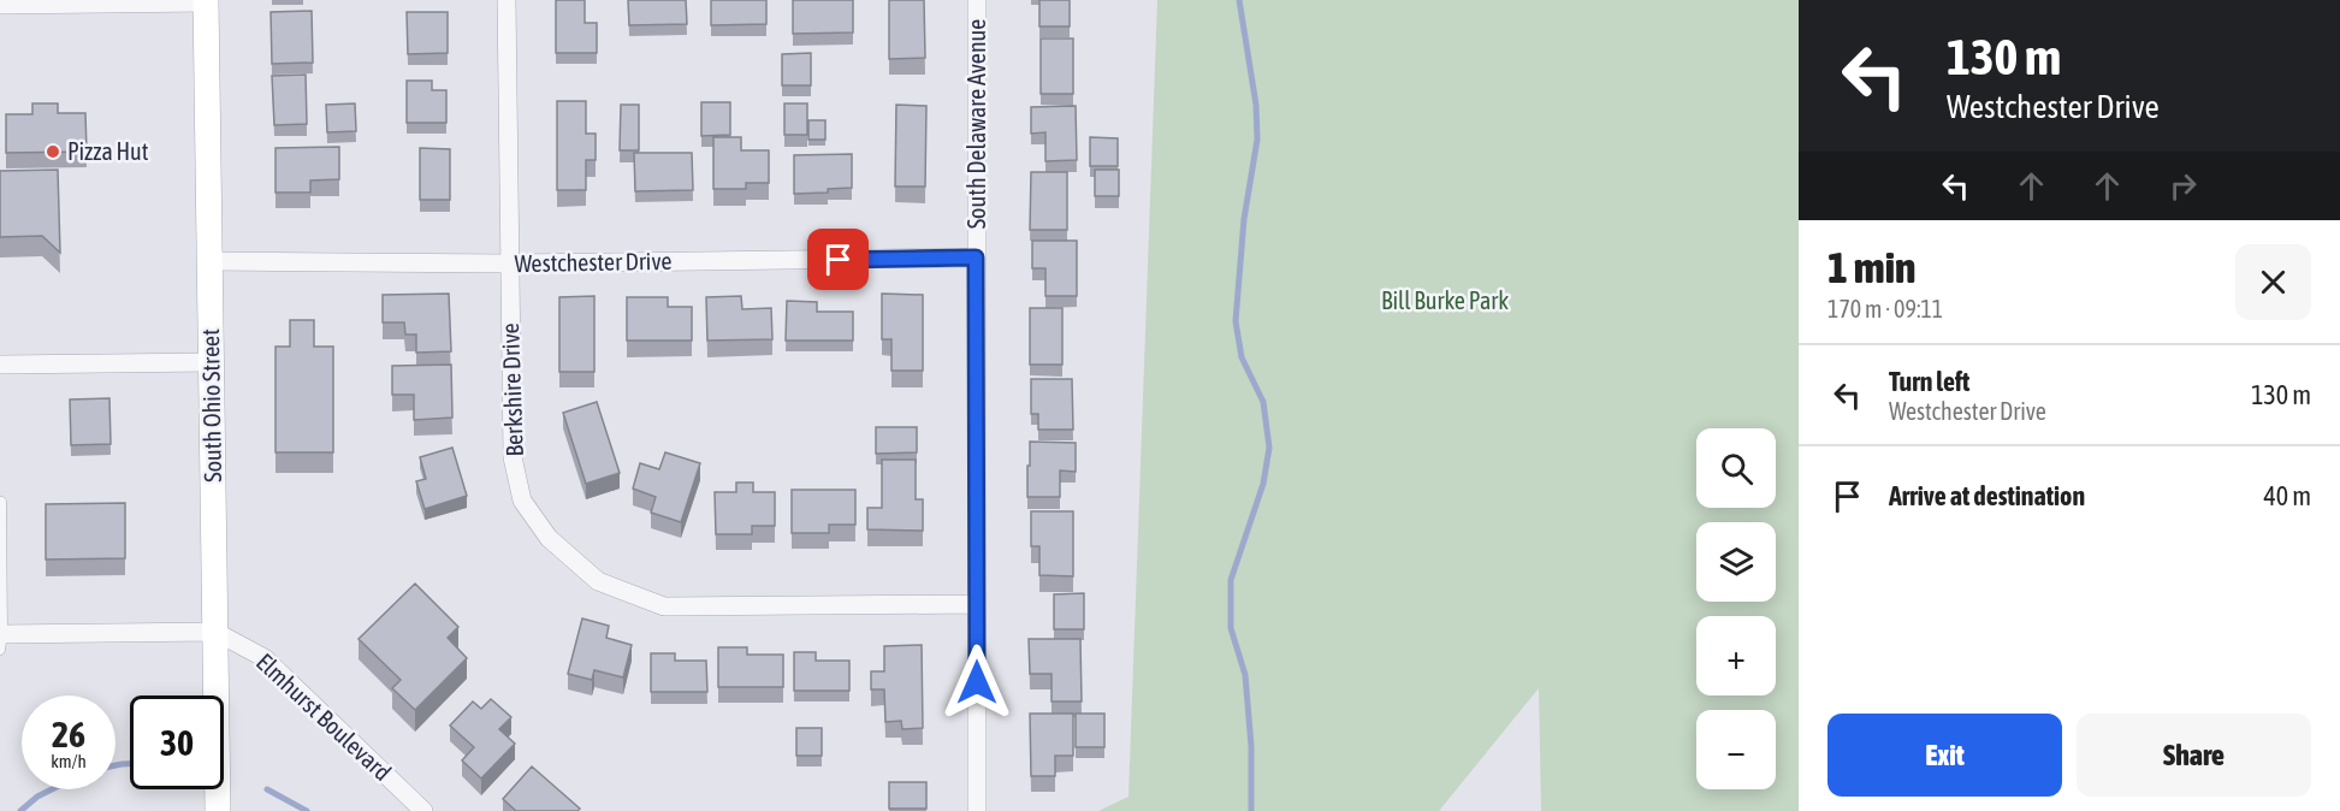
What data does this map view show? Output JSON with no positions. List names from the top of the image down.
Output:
{
  "streets": {
    "main road": ["South Ohio Street"],
    "street": [
      "South Delaware Avenue",
      "Westchester Drive",
      "Berkshire Drive",
      "Elmhurst Boulevard"
    ]
  },
  "crossings": [
    ["South Delaware Avenue", "Westchester Drive"],
    ["South Delaware Avenue", "Berkshire Drive"],
    ["Westchester Drive", "Berkshire Drive"],
    ["Westchester Drive", "South Ohio Street"],
    ["South Ohio Street", "Elmhurst Boulevard"]
  ],
  "parks": ["Bill Burke Park"],
  "places": ["Pizza Hut"],
  "page": {
    "turn": ["130 m", "Westchester Drive"],
    "heading": ["1 min", "170 m · 09:11"],
    "list": [
      {
        "name": "Turn left",
        "note": "Westchester Drive",
        "value": "130 m"
      },
      {
        "name": "Arrive at destination",
        "value": "40 m"
      }
    ],
    "map_buttons": ["+", "−"],
    "speed": "26 km/h",
    "limit": "30",
    "buttons": ["Exit", "Share"]
  }
}
